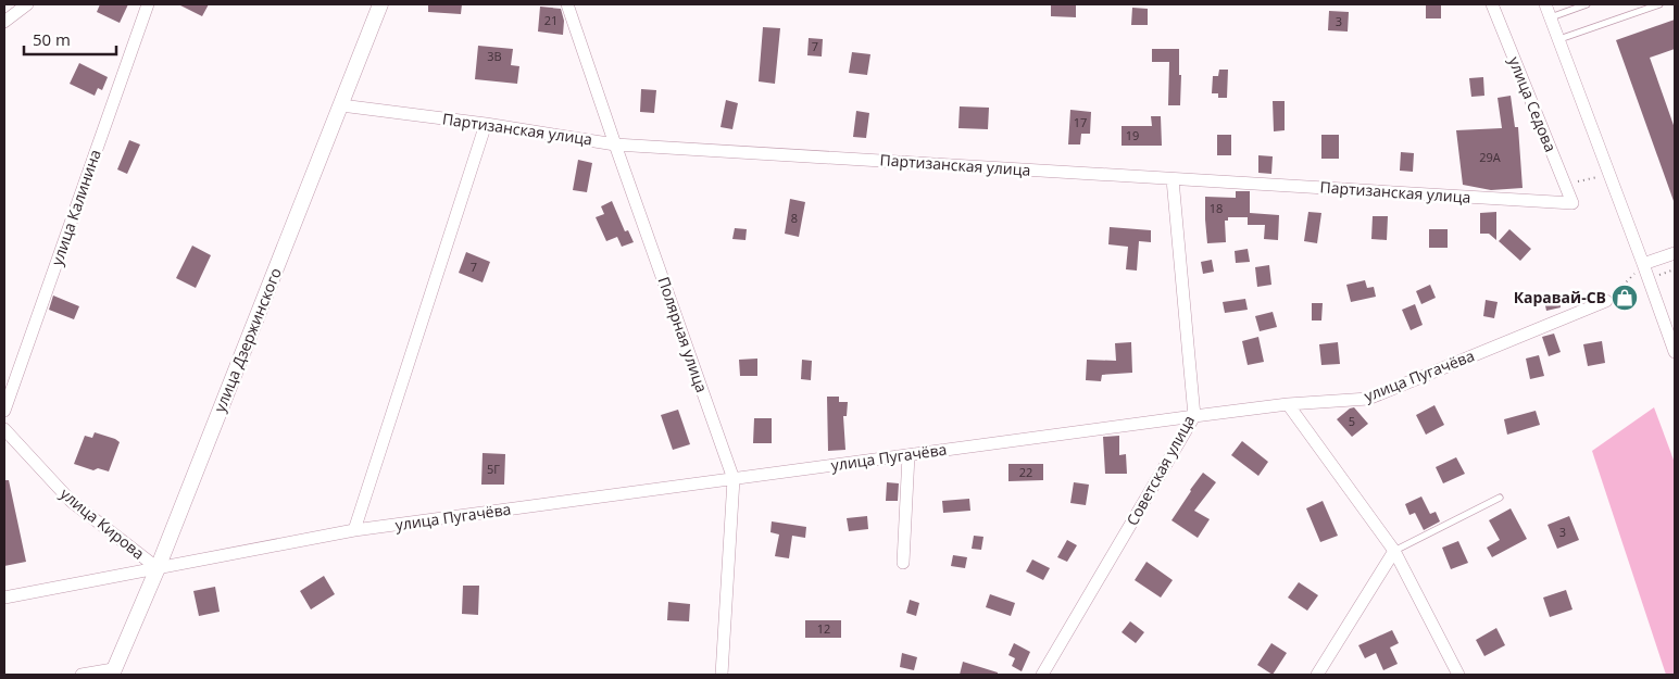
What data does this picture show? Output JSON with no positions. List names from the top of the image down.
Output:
{
  "streets": {
    "street": [
      "улица Седова",
      "Партизанская улица",
      "улица Калинина",
      "Полярная улица",
      "улица Дзержинского",
      "улица Пугачёва",
      "Советская улица",
      "улица Кирова"
    ]
  },
  "crossings": [
    ["улица Седова", "Партизанская улица"],
    ["Партизанская улица", "Полярная улица"],
    ["Партизанская улица", "улица Дзержинского"],
    ["Партизанская улица", "Советская улица"],
    ["Полярная улица", "улица Пугачёва"],
    ["улица Дзержинского", "улица Пугачёва"],
    ["улица Дзержинского", "улица Кирова"],
    ["улица Пугачёва", "Советская улица"],
    ["улица Пугачёва", "улица Кирова"]
  ],
  "places": {
    "shop": ["Каравай-СВ"]
  },
  "house_numbers": [
    "21",
    "3",
    "7",
    "3В",
    "17",
    "19",
    "29А",
    "18",
    "8",
    "7",
    "5",
    "5Г",
    "22",
    "3",
    "12"
  ],
  "scale_bar": "50 m"
}
